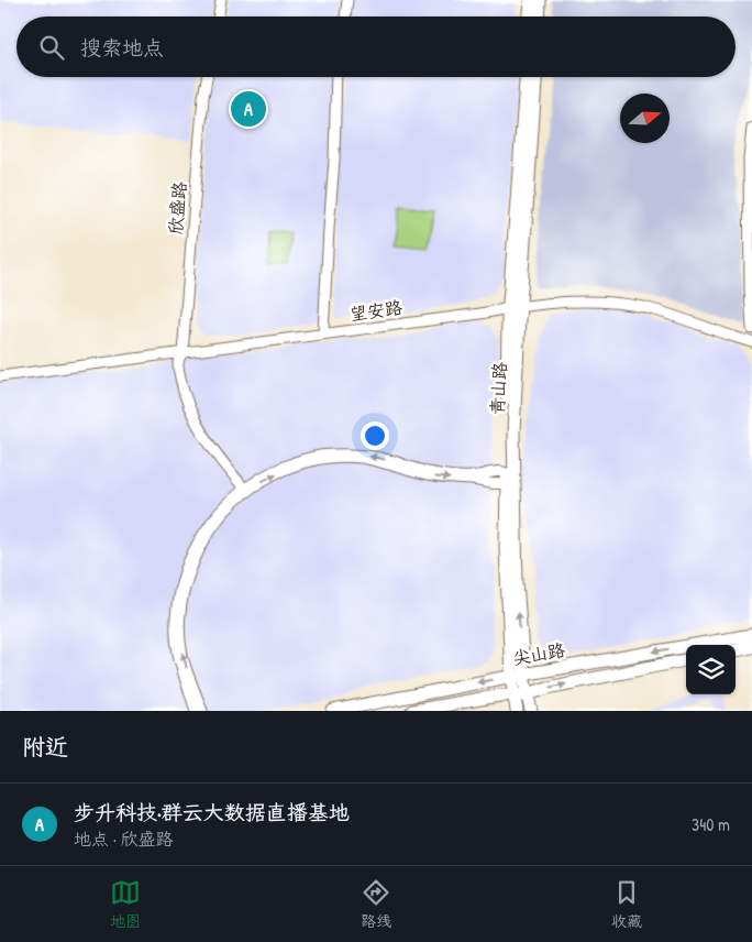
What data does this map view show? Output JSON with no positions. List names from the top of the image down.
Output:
{
  "streets": {
    "main road": ["青山路", "尖山路"],
    "street": ["欣盛路", "望安路"]
  },
  "crossings": [
    ["欣盛路", "望安路"],
    ["望安路", "青山路"],
    ["青山路", "尖山路"]
  ],
  "north": "right",
  "page": {
    "search": "搜索地点",
    "pins": "A",
    "heading": "附近",
    "list": [
      {
        "mark": "A",
        "name": "步升科技·群云大数据直播基地",
        "note": "地点 · 欣盛路",
        "value": "340 m"
      }
    ],
    "nav": ["地图", "路线", "收藏"]
  }
}
